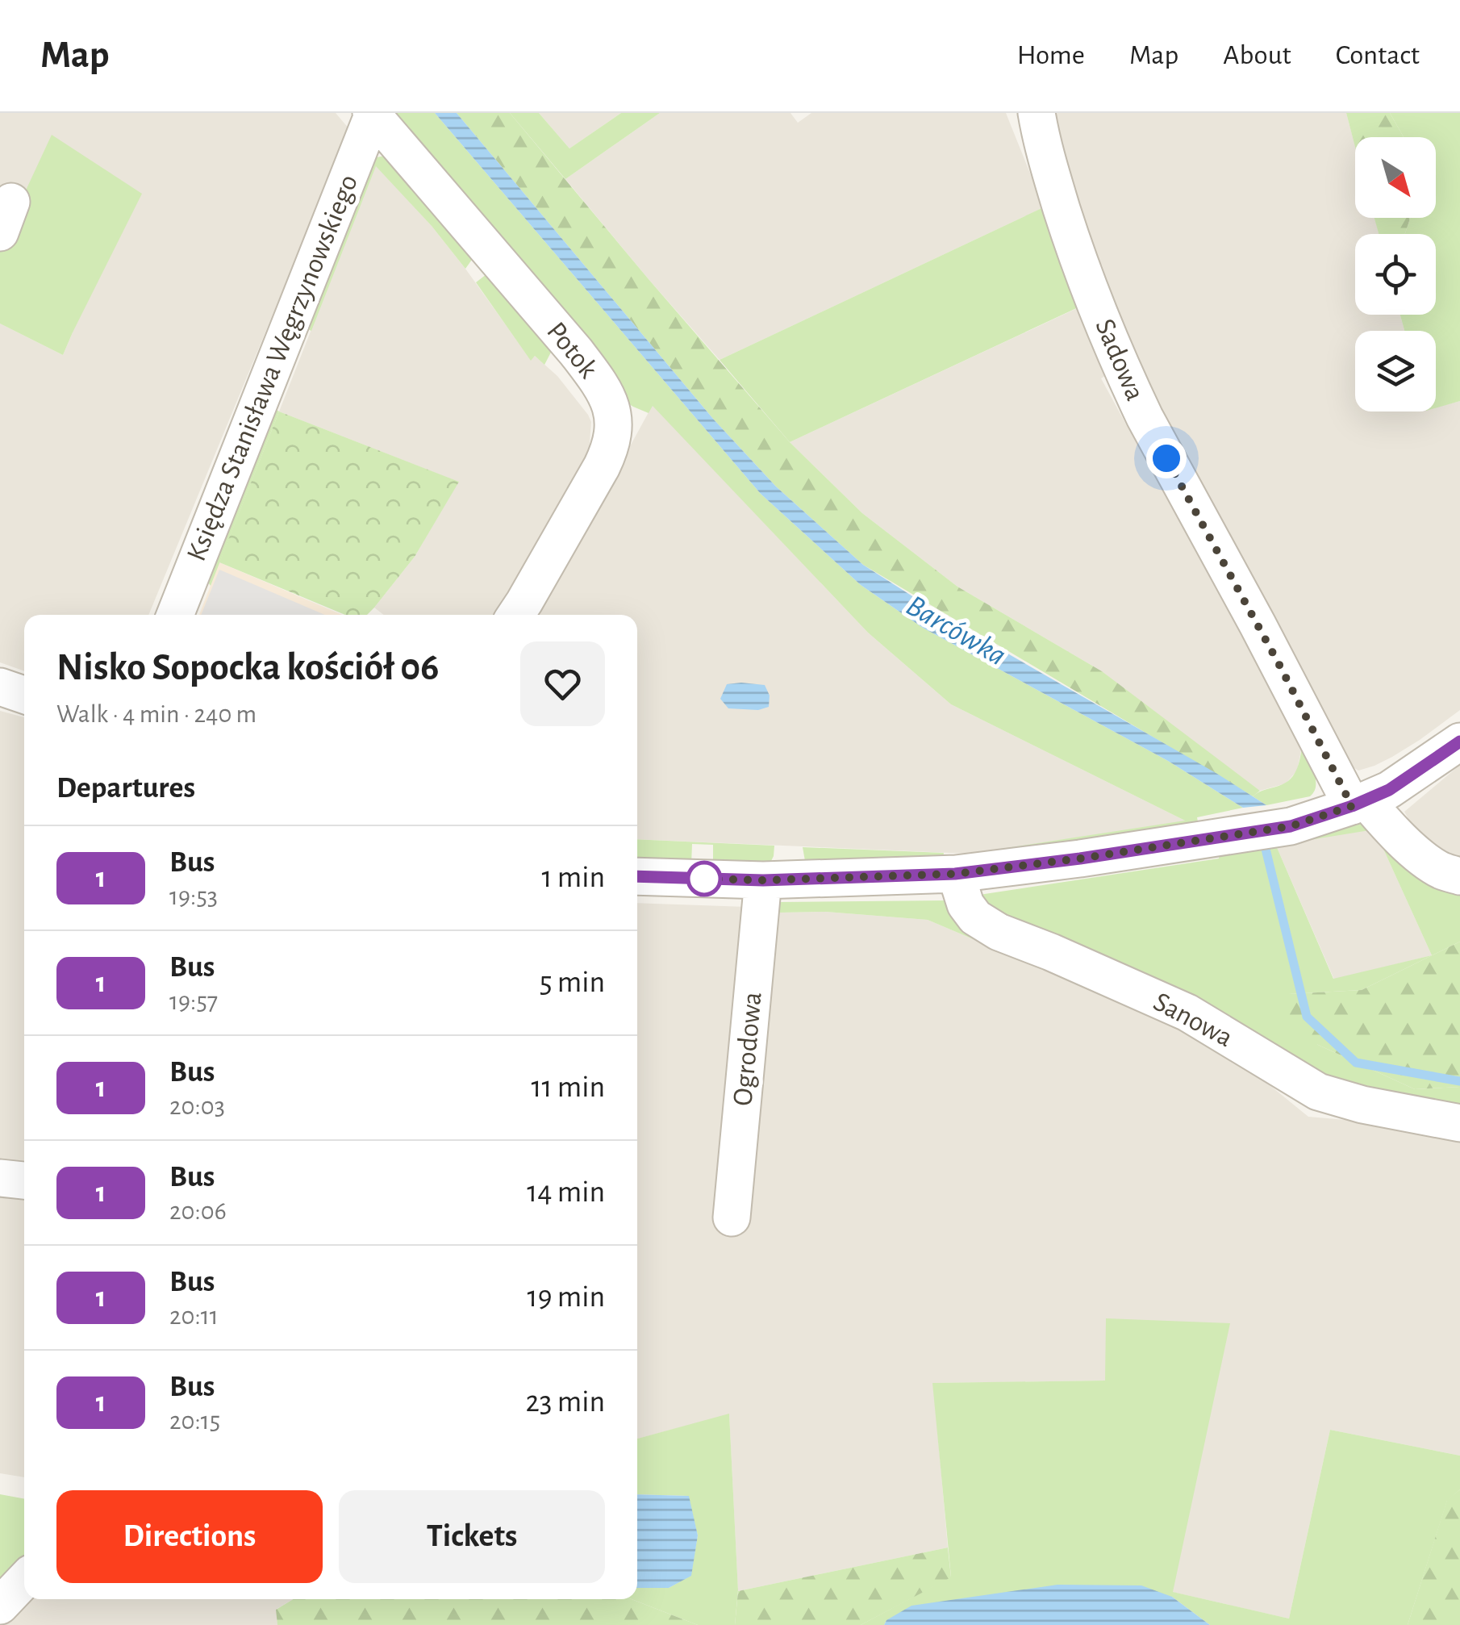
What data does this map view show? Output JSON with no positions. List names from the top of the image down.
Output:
{
  "streets": {
    "street": [
      "Potok",
      "Sadowa",
      "Księdza Stanisława Węgrzynowskiego",
      "Sanowa",
      "Ogrodowa"
    ]
  },
  "crossings": [
    ["Potok", "Księdza Stanisława Węgrzynowskiego"]
  ],
  "water": ["Barcówka"],
  "lines": ["bus line 1"],
  "north": "bottom right",
  "page": {
    "header": "Map",
    "nav": [
      "Home",
      "Map",
      "About",
      "Contact"
    ],
    "heading": [
      ["Nisko Sopocka kościół 06", "Walk · 4 min · 240 m"],
      "Departures"
    ],
    "list": [
      {
        "mark": "1",
        "name": "Bus",
        "note": "19:53",
        "value": "1 min"
      },
      {
        "mark": "1",
        "name": "Bus",
        "note": "19:57",
        "value": "5 min"
      },
      {
        "mark": "1",
        "name": "Bus",
        "note": "20:03",
        "value": "11 min"
      },
      {
        "mark": "1",
        "name": "Bus",
        "note": "20:06",
        "value": "14 min"
      },
      {
        "mark": "1",
        "name": "Bus",
        "note": "20:11",
        "value": "19 min"
      },
      {
        "mark": "1",
        "name": "Bus",
        "note": "20:15",
        "value": "23 min"
      }
    ],
    "buttons": ["Directions", "Tickets"]
  }
}
